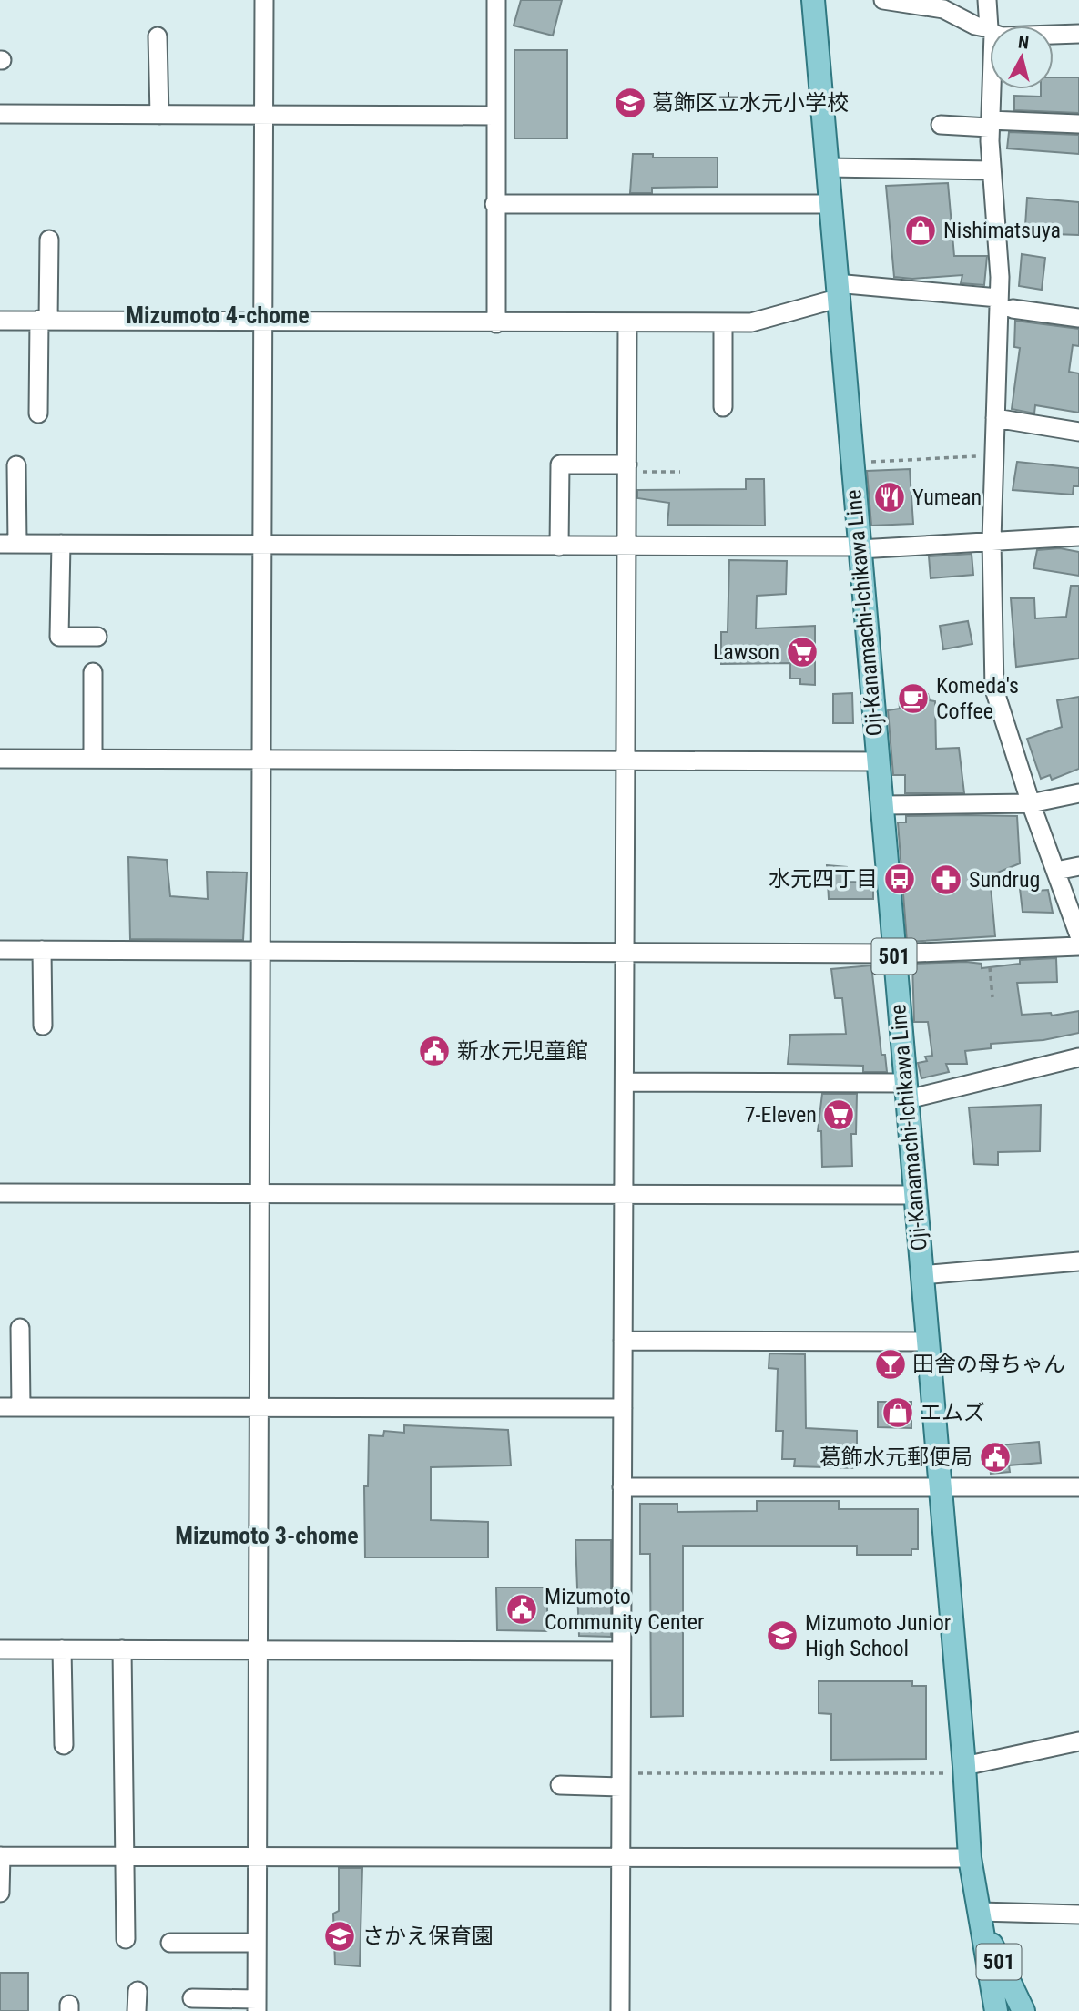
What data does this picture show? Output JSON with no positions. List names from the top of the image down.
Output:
{
  "streets": {
    "main road": ["Oji-Kanamachi-Ichikawa Line", "501"]
  },
  "districts": ["Mizumoto 4-chome", "Mizumoto 3-chome"],
  "places": {
    "school or university": ["葛飾区立水元小学校", "Mizumoto Junior High School", "さかえ保育園"],
    "shop": ["Nishimatsuya", "エムズ"],
    "restaurant": ["Yumean"],
    "supermarket": ["Lawson", "7-Eleven"],
    "cafe": ["Komeda's Coffee"],
    "bus stop": ["水元四丁目"],
    "pharmacy": ["Sundrug"],
    "public building": ["新水元児童館", "葛飾水元郵便局", "Mizumoto Community Center"],
    "bar": ["田舎の母ちゃん"]
  },
  "north": "top"
}
